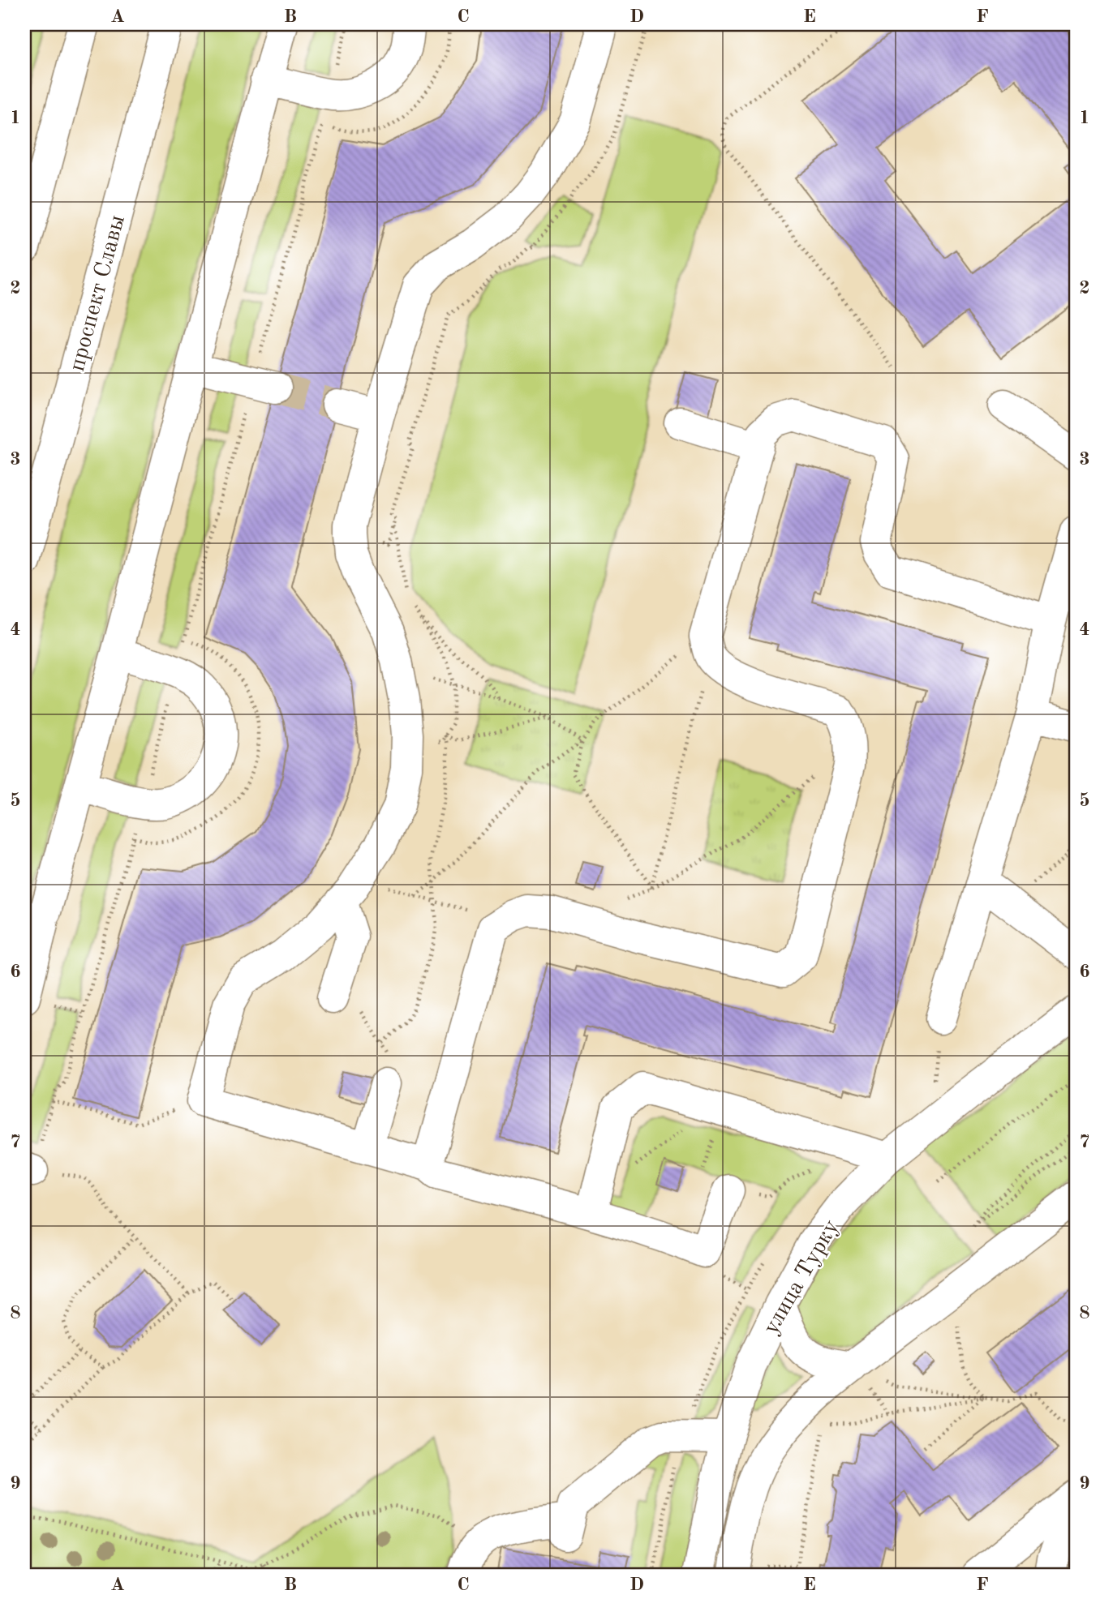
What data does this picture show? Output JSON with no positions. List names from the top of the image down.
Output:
{
  "streets": {
    "street": ["проспект Славы", "улица Турку"]
  },
  "grid": {
    "columns": [
      "A",
      "B",
      "C",
      "D",
      "E",
      "F"
    ],
    "rows": [
      "1",
      "2",
      "3",
      "4",
      "5",
      "6",
      "7",
      "8",
      "9"
    ]
  }
}
